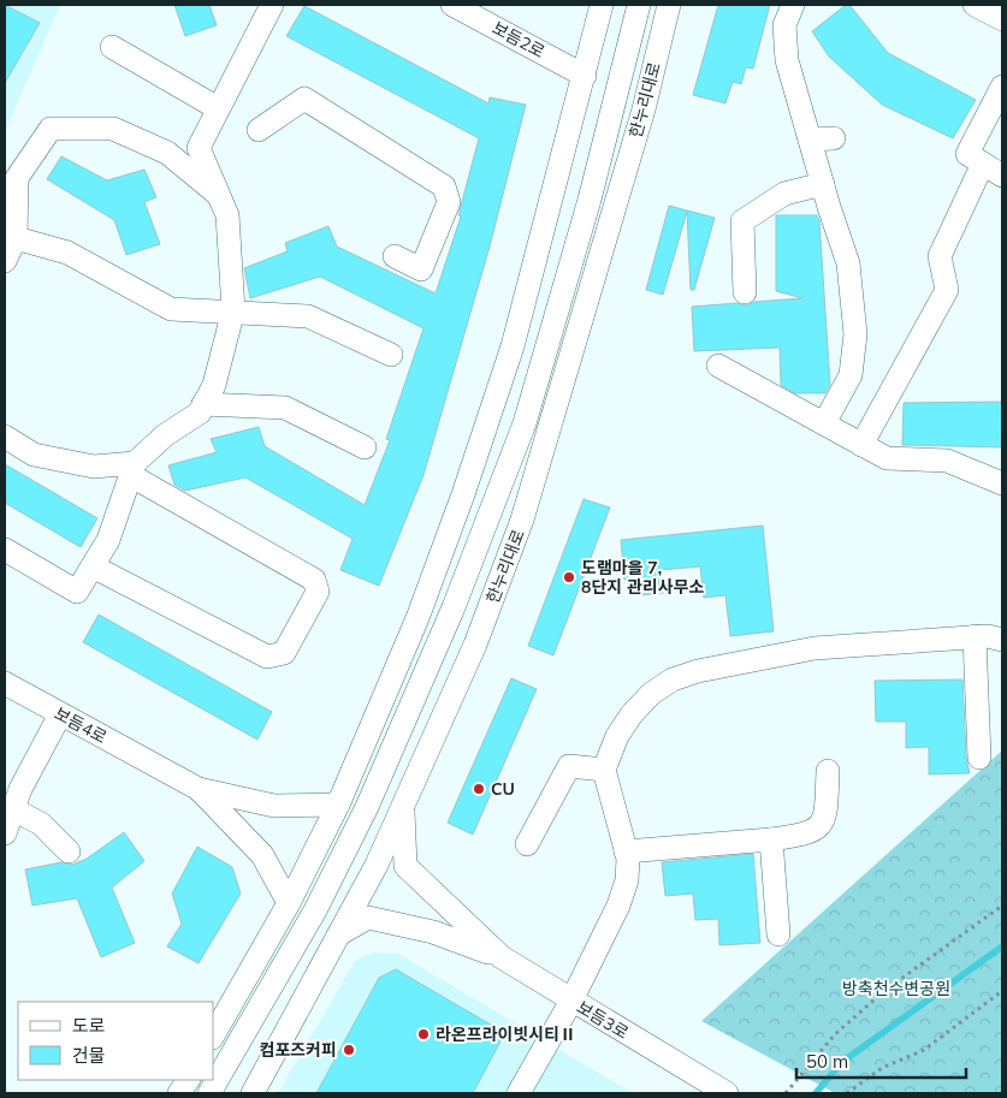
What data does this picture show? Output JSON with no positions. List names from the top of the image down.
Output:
{
  "streets": {
    "street": [
      "보듬2로",
      "한누리대로",
      "보듬4로",
      "보듬3로"
    ]
  },
  "parks": ["방축천수변공원"],
  "places": [
    "도램마을 7, 8단지 관리사무소",
    "CU",
    "라온프라이빗시티Ⅱ",
    "컴포즈커피"
  ],
  "legend": ["도로", "건물"],
  "scale_bar": "50 m"
}
